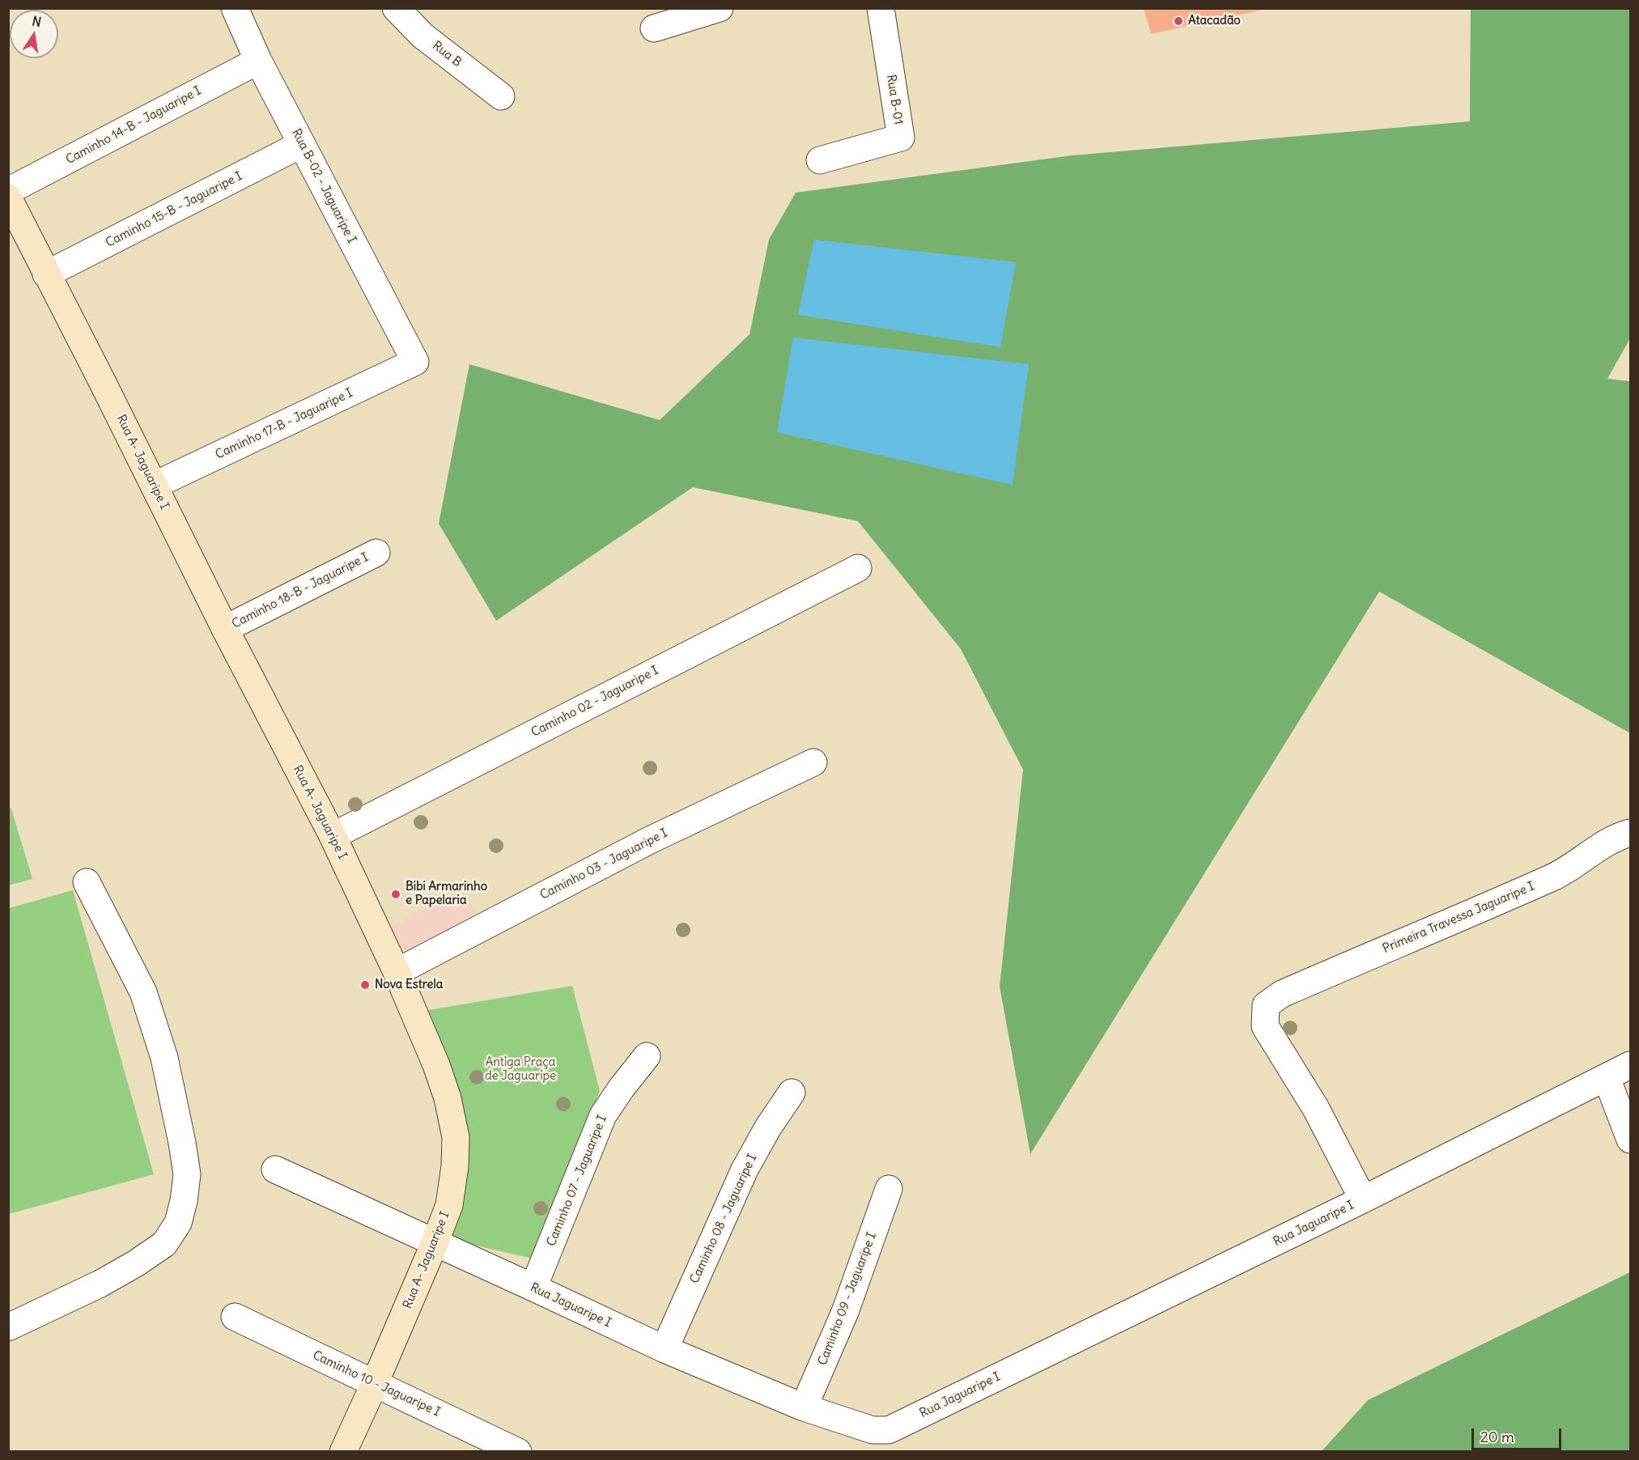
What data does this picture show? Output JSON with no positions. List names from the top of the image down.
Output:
{
  "streets": {
    "main road": ["Rua A- Jaguaripe I"],
    "street": [
      "Rua B",
      "Rua B-01",
      "Caminho 14-B - Jaguaripe I",
      "Rua B-02 - Jaguaripe I",
      "Caminho 15-B - Jaguaripe I",
      "Caminho 17-B - Jaguaripe I",
      "Caminho 18-B - Jaguaripe I",
      "Caminho 02 - Jaguaripe I",
      "Caminho 03 - Jaguaripe I",
      "Primeira Travessa Jaguaripe I",
      "Caminho 07 - Jaguaripe I",
      "Caminho 08 - Jaguaripe I",
      "Rua Jaguaripe I",
      "Caminho 09 - Jaguaripe I",
      "Caminho 10 - Jaguaripe I"
    ]
  },
  "crossings": [
    ["Caminho 14-B - Jaguaripe I", "Rua B-02 - Jaguaripe I"],
    ["Rua B-02 - Jaguaripe I", "Caminho 15-B - Jaguaripe I"],
    ["Rua B-02 - Jaguaripe I", "Caminho 17-B - Jaguaripe I"],
    ["Caminho 15-B - Jaguaripe I", "Rua A- Jaguaripe I"],
    ["Caminho 17-B - Jaguaripe I", "Rua A- Jaguaripe I"],
    ["Rua A- Jaguaripe I", "Caminho 18-B - Jaguaripe I"],
    ["Rua A- Jaguaripe I", "Caminho 02 - Jaguaripe I"],
    ["Rua A- Jaguaripe I", "Caminho 03 - Jaguaripe I"],
    ["Rua A- Jaguaripe I", "Rua Jaguaripe I"],
    ["Rua A- Jaguaripe I", "Caminho 10 - Jaguaripe I"],
    ["Primeira Travessa Jaguaripe I", "Rua Jaguaripe I"],
    ["Caminho 07 - Jaguaripe I", "Rua Jaguaripe I"],
    ["Caminho 08 - Jaguaripe I", "Rua Jaguaripe I"],
    ["Rua Jaguaripe I", "Caminho 09 - Jaguaripe I"]
  ],
  "parks": ["Antiga Praça de Jaguaripe"],
  "places": ["Atacadão", "Bibi Armarinho e Papelaria", "Nova Estrela"],
  "scale_bar": "20 m",
  "north": "top"
}
